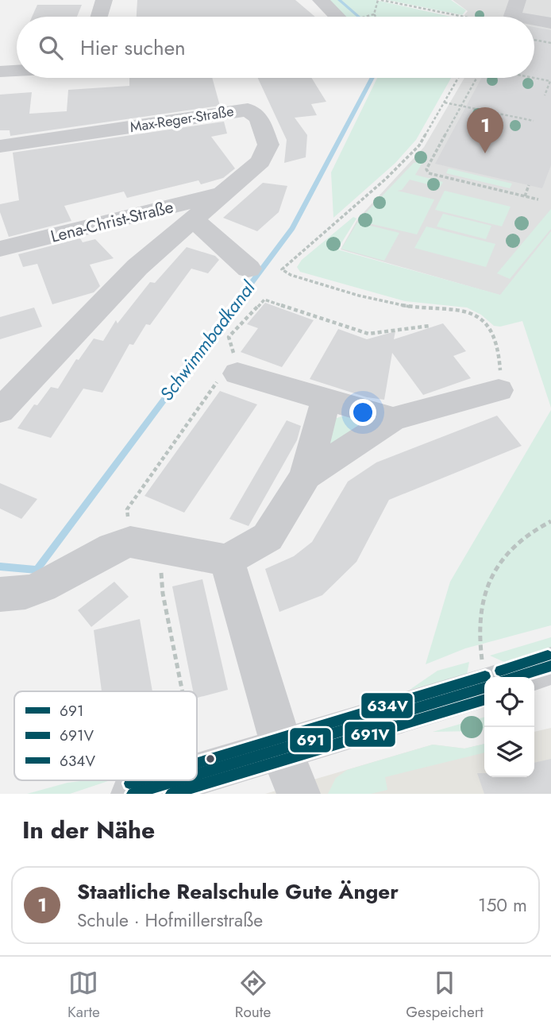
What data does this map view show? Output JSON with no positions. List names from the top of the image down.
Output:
{
  "streets": {
    "street": ["Max-Reger-Straße", "Lena-Christ-Straße"]
  },
  "crossings": [
    ["Max-Reger-Straße", "Lena-Christ-Straße"]
  ],
  "water": ["Schwimmbadkanal"],
  "lines": ["transit line 634V", "transit line 691", "transit line 691V"],
  "legend": ["691", "691V", "634V"],
  "page": {
    "search": "Hier suchen",
    "pins": "1",
    "heading": "In der Nähe",
    "list": [
      {
        "mark": "1",
        "name": "Staatliche Realschule Gute Änger",
        "note": "Schule · Hofmillerstraße",
        "value": "150 m"
      }
    ],
    "nav": ["Karte", "Route", "Gespeichert"]
  }
}
